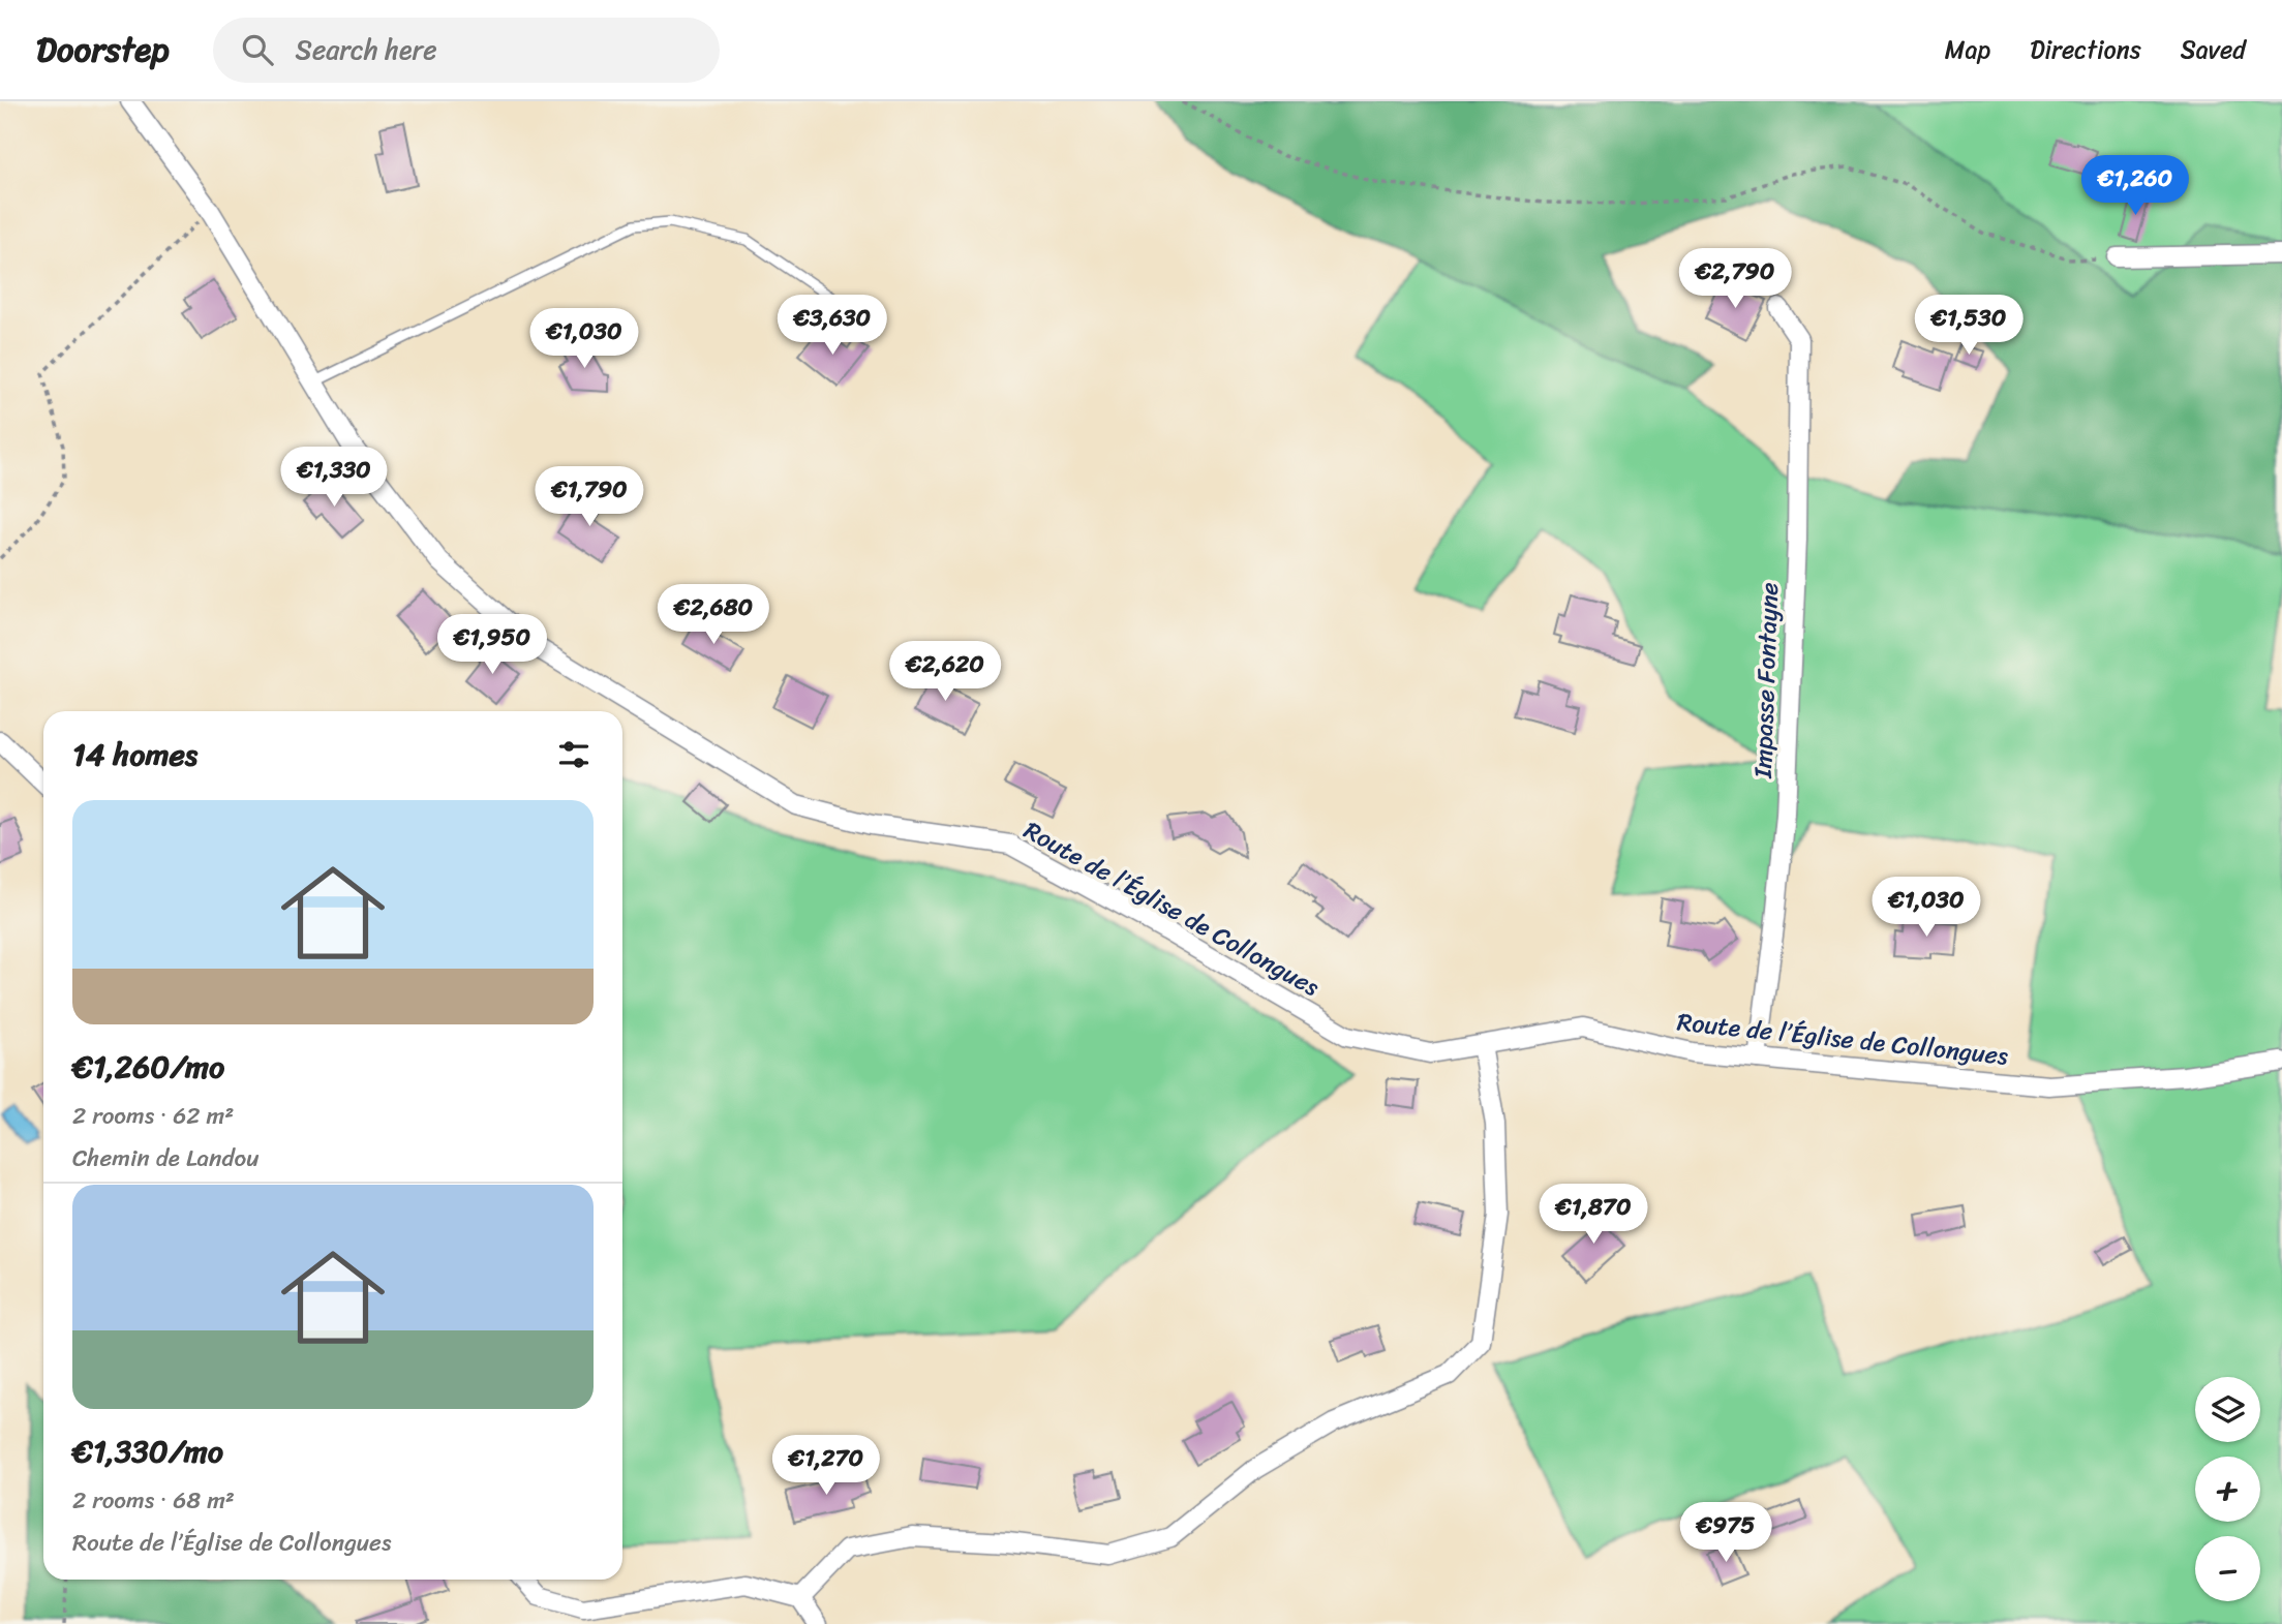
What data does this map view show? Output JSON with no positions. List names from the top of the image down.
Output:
{
  "streets": {
    "street": ["Impasse Fontayne", "Route de l’Église de Collongues"]
  },
  "crossings": [
    ["Impasse Fontayne", "Route de l’Église de Collongues"]
  ],
  "page": {
    "header": "Doorstep",
    "search": "Search here",
    "nav": ["Map", "Directions", "Saved"],
    "price": [
      "€1,260",
      "€2,790",
      "€3,630",
      "€1,530",
      "€1,030",
      "€1,330",
      "€1,790",
      "€2,680",
      "€1,950",
      "€2,620",
      "€1,030",
      "€1,870",
      "€1,270",
      "€975"
    ],
    "heading": "14 homes",
    "list": [
      {
        "name": "€1,260/mo",
        "note": "2 rooms · 62 m² · Chemin de Landou"
      },
      {
        "name": "€1,330/mo",
        "note": "2 rooms · 68 m² · Route de l’Église de Collongues"
      }
    ],
    "map_buttons": ["+", "−"]
  }
}
